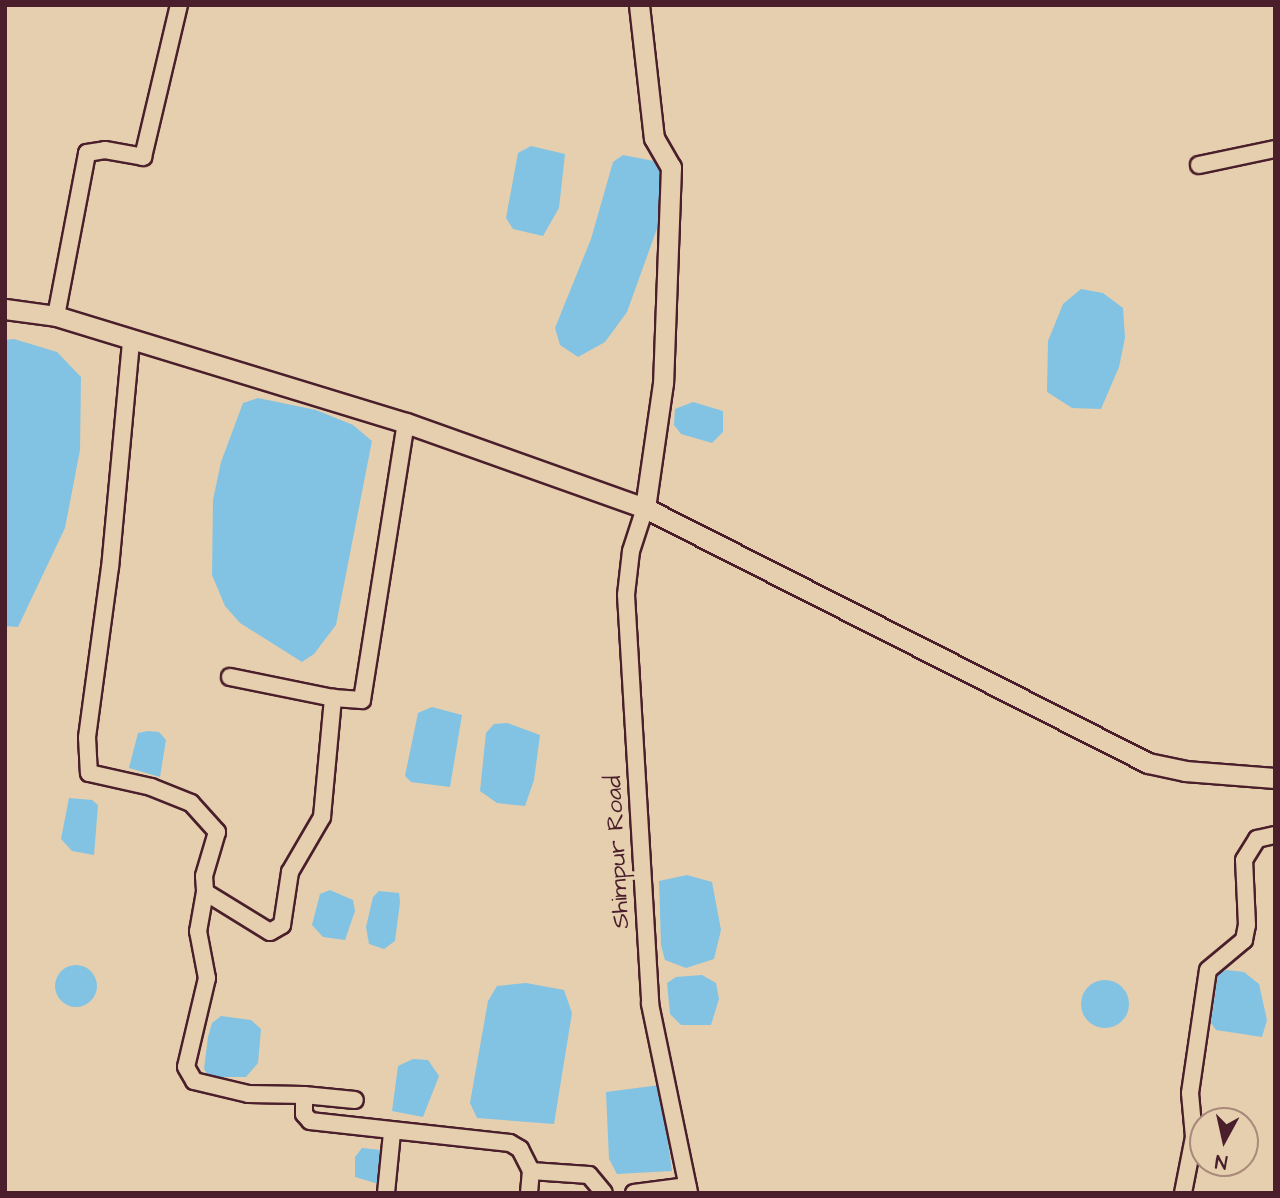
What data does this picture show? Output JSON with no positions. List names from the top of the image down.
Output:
{
  "streets": {
    "street": ["Shimpur Road"]
  },
  "north": "bottom"
}
